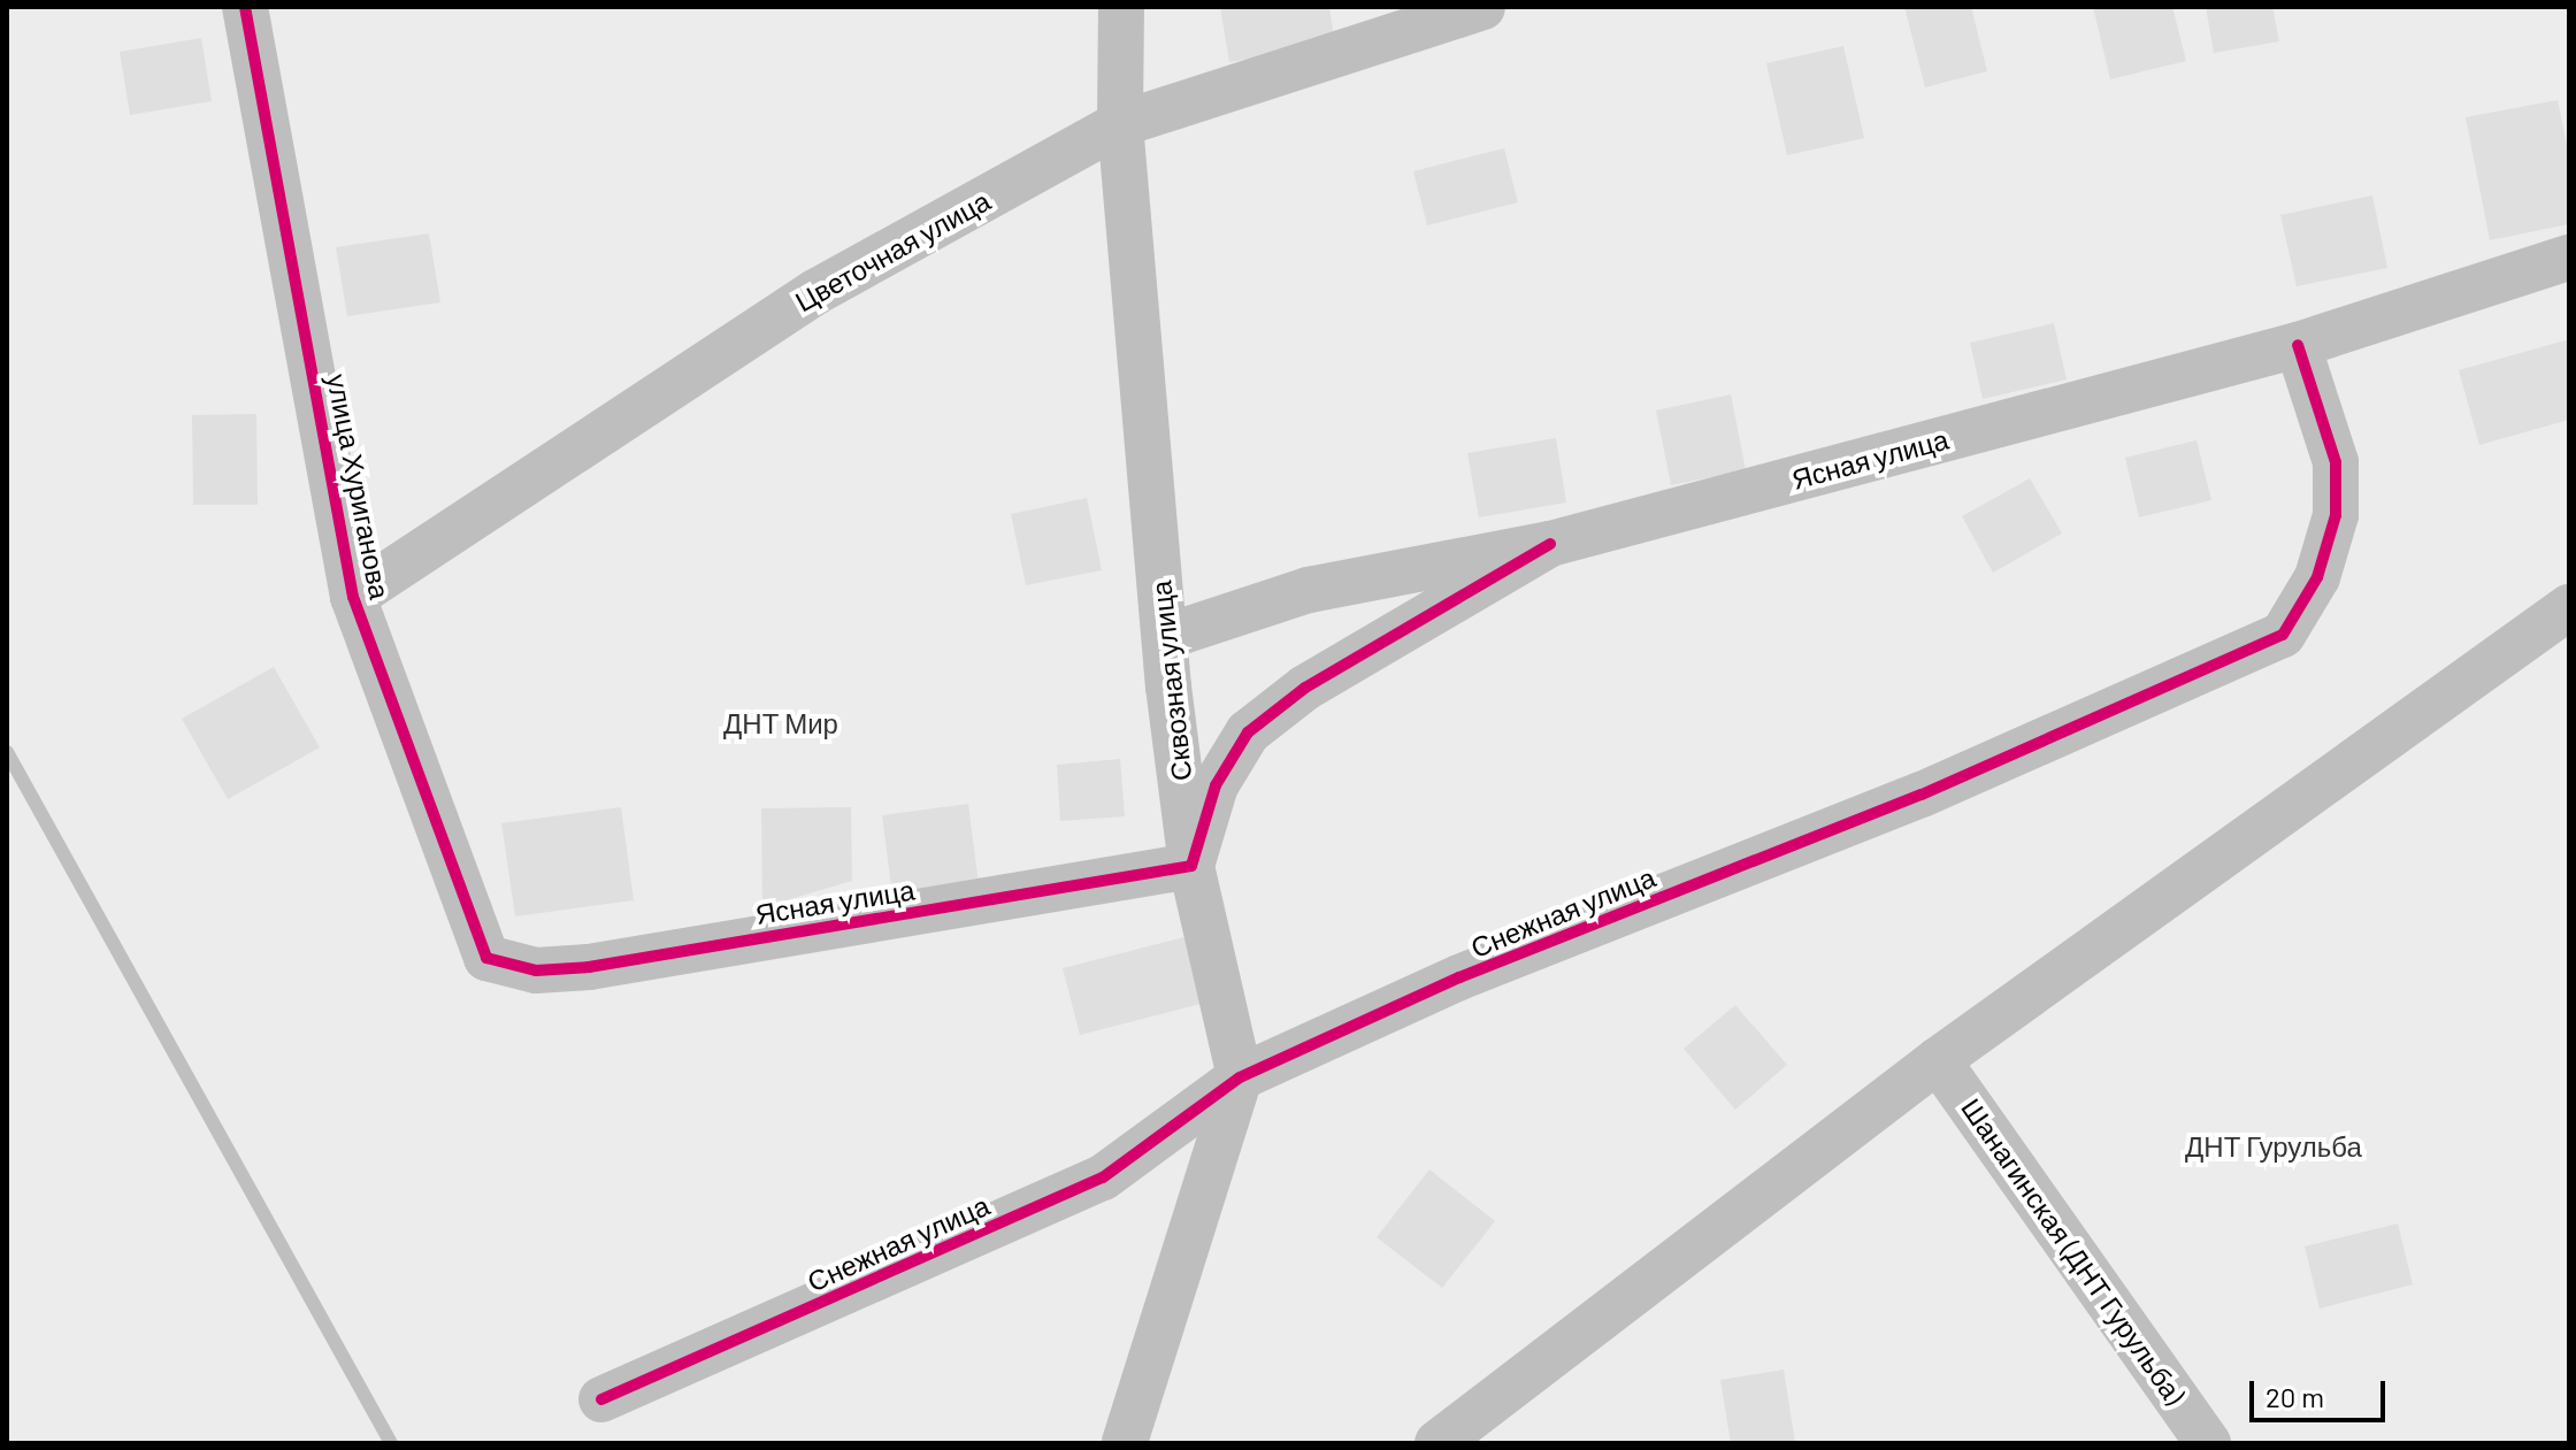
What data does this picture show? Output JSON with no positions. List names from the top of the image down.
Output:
{
  "streets": {
    "street": [
      "Цветочная улица",
      "Ясная улица",
      "улица Хуриганова",
      "Сквозная улица",
      "Снежная улица",
      "Шанагинская (ДНТ Гурульба)"
    ]
  },
  "crossings": [
    ["Цветочная улица", "улица Хуриганова"],
    ["Цветочная улица", "Сквозная улица"],
    ["Ясная улица", "улица Хуриганова"],
    ["Ясная улица", "Сквозная улица"],
    ["Ясная улица", "Снежная улица"],
    ["Сквозная улица", "Снежная улица"]
  ],
  "parks": ["ДНТ Мир", "ДНТ Гурульба"],
  "scale_bar": "20 m"
}
